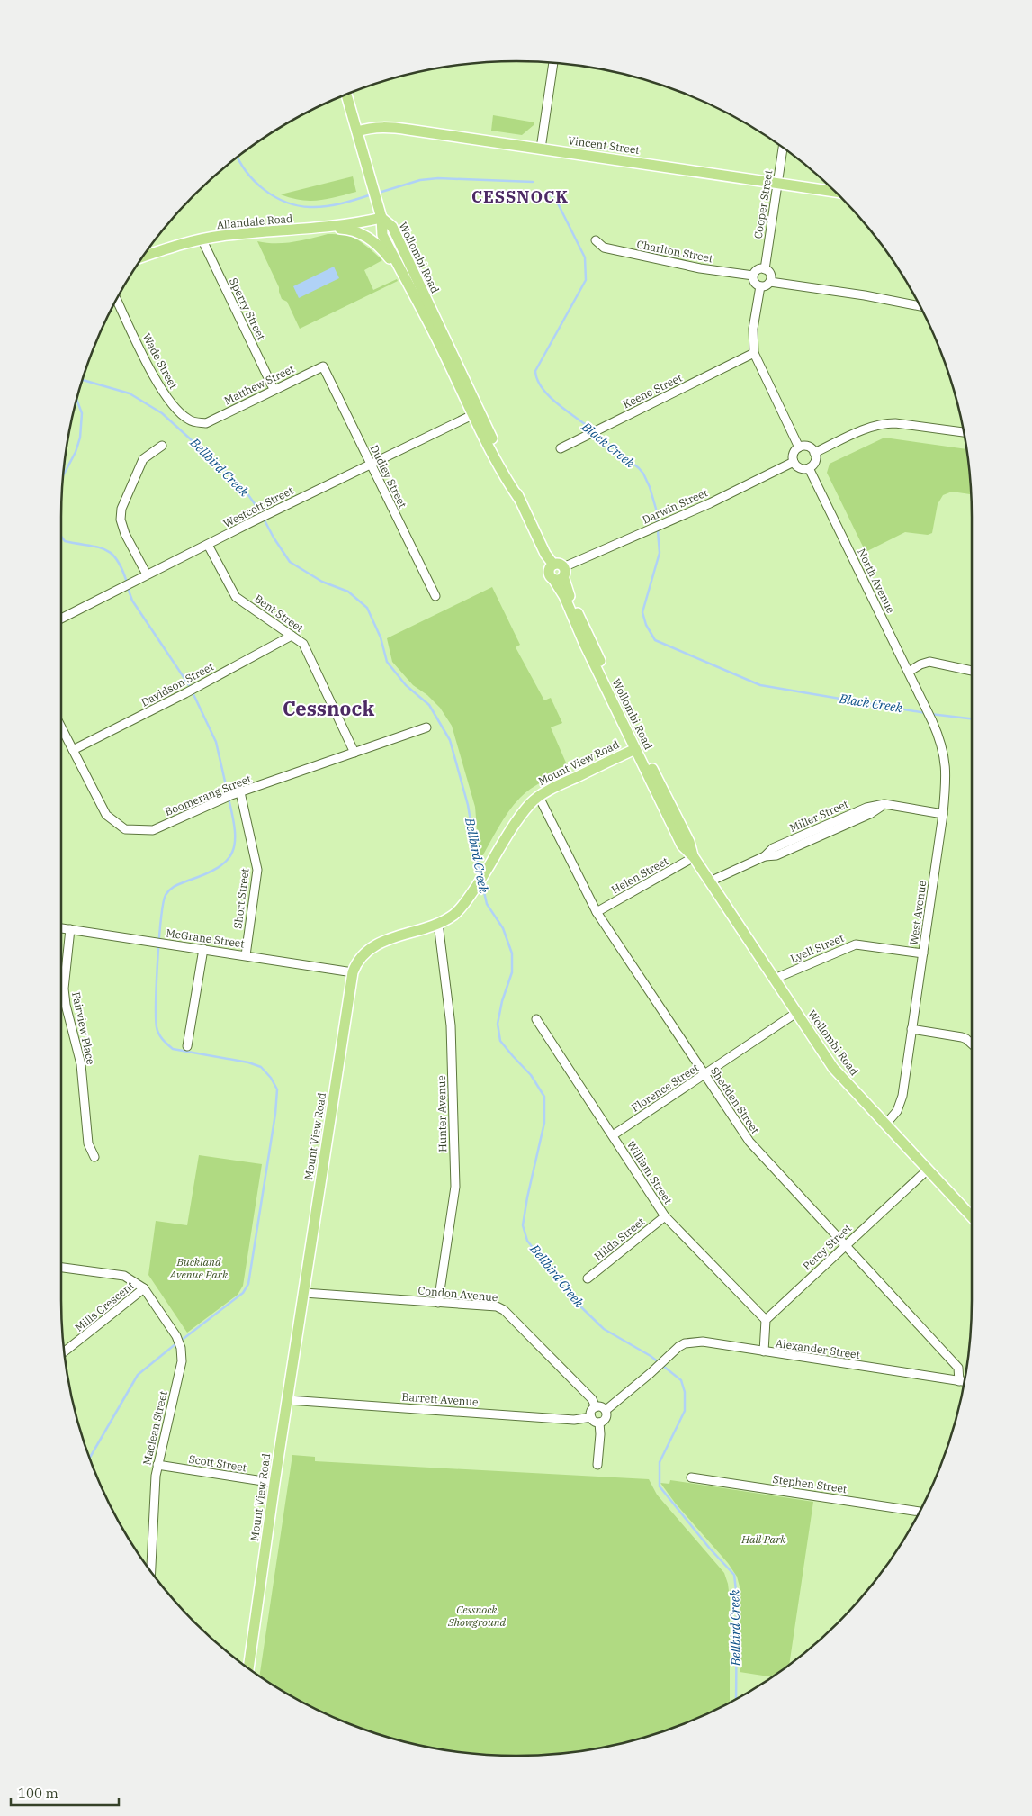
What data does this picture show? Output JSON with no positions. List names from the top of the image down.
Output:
{
  "streets": {
    "main road": [
      "Vincent Street",
      "Allandale Road",
      "Wollombi Road",
      "Mount View Road"
    ],
    "street": [
      "Cooper Street",
      "Charlton Street",
      "Sperry Street",
      "Wade Street",
      "Matthew Street",
      "Keene Street",
      "Dudley Street",
      "Darwin Street",
      "Westcott Street",
      "North Avenue",
      "Bent Street",
      "Davidson Street",
      "Boomerang Street",
      "Miller Street",
      "Helen Street",
      "Short Street",
      "West Avenue",
      "McGrane Street",
      "Lyell Street",
      "Fairview Place",
      "Florence Street",
      "Shedden Street",
      "Hunter Avenue",
      "William Street",
      "Hilda Street",
      "Percy Street",
      "Condon Avenue",
      "Mills Crescent",
      "Alexander Street",
      "Barrett Avenue",
      "Maclean Street",
      "Scott Street",
      "Stephen Street"
    ]
  },
  "crossings": [
    ["Vincent Street", "Cooper Street"],
    ["Cooper Street", "Charlton Street"],
    ["Allandale Road", "Wollombi Road"],
    ["Allandale Road", "Sperry Street"],
    ["Wollombi Road", "Darwin Street"],
    ["Wollombi Road", "Westcott Street"],
    ["Wollombi Road", "Mount View Road"],
    ["Wollombi Road", "Miller Street"],
    ["Wollombi Road", "Helen Street"],
    ["Wollombi Road", "West Avenue"],
    ["Wollombi Road", "Lyell Street"],
    ["Wollombi Road", "Florence Street"],
    ["Wollombi Road", "Percy Street"],
    ["Sperry Street", "Matthew Street"],
    ["Wade Street", "Matthew Street"],
    ["Matthew Street", "Dudley Street"],
    ["Dudley Street", "Westcott Street"],
    ["Darwin Street", "North Avenue"],
    ["Westcott Street", "Bent Street"],
    ["North Avenue", "West Avenue"],
    ["Bent Street", "Davidson Street"],
    ["Bent Street", "Boomerang Street"],
    ["Davidson Street", "Boomerang Street"],
    ["Mount View Road", "McGrane Street"],
    ["Mount View Road", "Shedden Street"],
    ["Mount View Road", "Hunter Avenue"],
    ["Mount View Road", "Condon Avenue"],
    ["Mount View Road", "Barrett Avenue"],
    ["Mount View Road", "Scott Street"],
    ["Boomerang Street", "Short Street"],
    ["Miller Street", "West Avenue"],
    ["Helen Street", "Shedden Street"],
    ["Short Street", "McGrane Street"],
    ["West Avenue", "Lyell Street"],
    ["McGrane Street", "Fairview Place"],
    ["Florence Street", "Shedden Street"],
    ["Florence Street", "William Street"],
    ["Shedden Street", "Percy Street"],
    ["Shedden Street", "Alexander Street"],
    ["Hunter Avenue", "Condon Avenue"],
    ["William Street", "Hilda Street"],
    ["William Street", "Percy Street"],
    ["Condon Avenue", "Alexander Street"],
    ["Condon Avenue", "Barrett Avenue"],
    ["Mills Crescent", "Maclean Street"],
    ["Alexander Street", "Barrett Avenue"],
    ["Maclean Street", "Scott Street"]
  ],
  "districts": ["CESSNOCK", "Cessnock"],
  "water": ["Black Creek", "Bellbird Creek"],
  "parks": ["Buckland Avenue Park", "Hall Park", "Cessnock Showground"],
  "scale_bar": "100 m"
}
